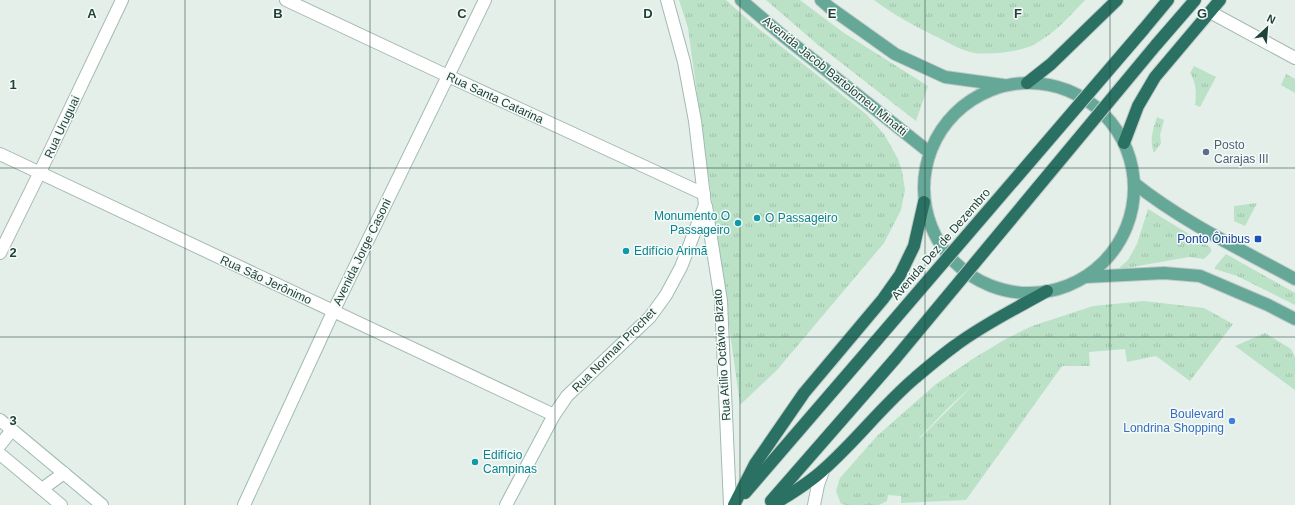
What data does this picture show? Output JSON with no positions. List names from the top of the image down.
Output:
{
  "streets": {
    "highway": ["Avenida Dez de Dezembro"],
    "main road": ["Avenida Jacob Bartolomeu Minatti"],
    "street": [
      "Rua Santa Catarina",
      "Rua Uruguai",
      "Avenida Jorge Casoni",
      "Rua São Jerônimo",
      "Rua Norman Prochet",
      "Rua Atílio Octávio Bizato"
    ]
  },
  "crossings": [
    ["Rua Santa Catarina", "Avenida Jorge Casoni"],
    ["Rua Santa Catarina", "Rua Norman Prochet"],
    ["Rua Santa Catarina", "Rua Atílio Octávio Bizato"],
    ["Rua Uruguai", "Rua São Jerônimo"],
    ["Avenida Jorge Casoni", "Rua São Jerônimo"],
    ["Rua São Jerônimo", "Rua Norman Prochet"],
    ["Rua Norman Prochet", "Rua Atílio Octávio Bizato"]
  ],
  "places": {
    "other": [
      "Posto Carajas III",
      "O Passageiro",
      "Monumento O Passageiro",
      "Edifício Arimã",
      "Boulevard Londrina Shopping",
      "Edifício Campinas"
    ],
    "transit": ["Ponto Ônibus"]
  },
  "north": "top right",
  "grid": {
    "columns": [
      "A",
      "B",
      "C",
      "D",
      "E",
      "F",
      "G"
    ],
    "rows": ["1", "2", "3"]
  }
}
